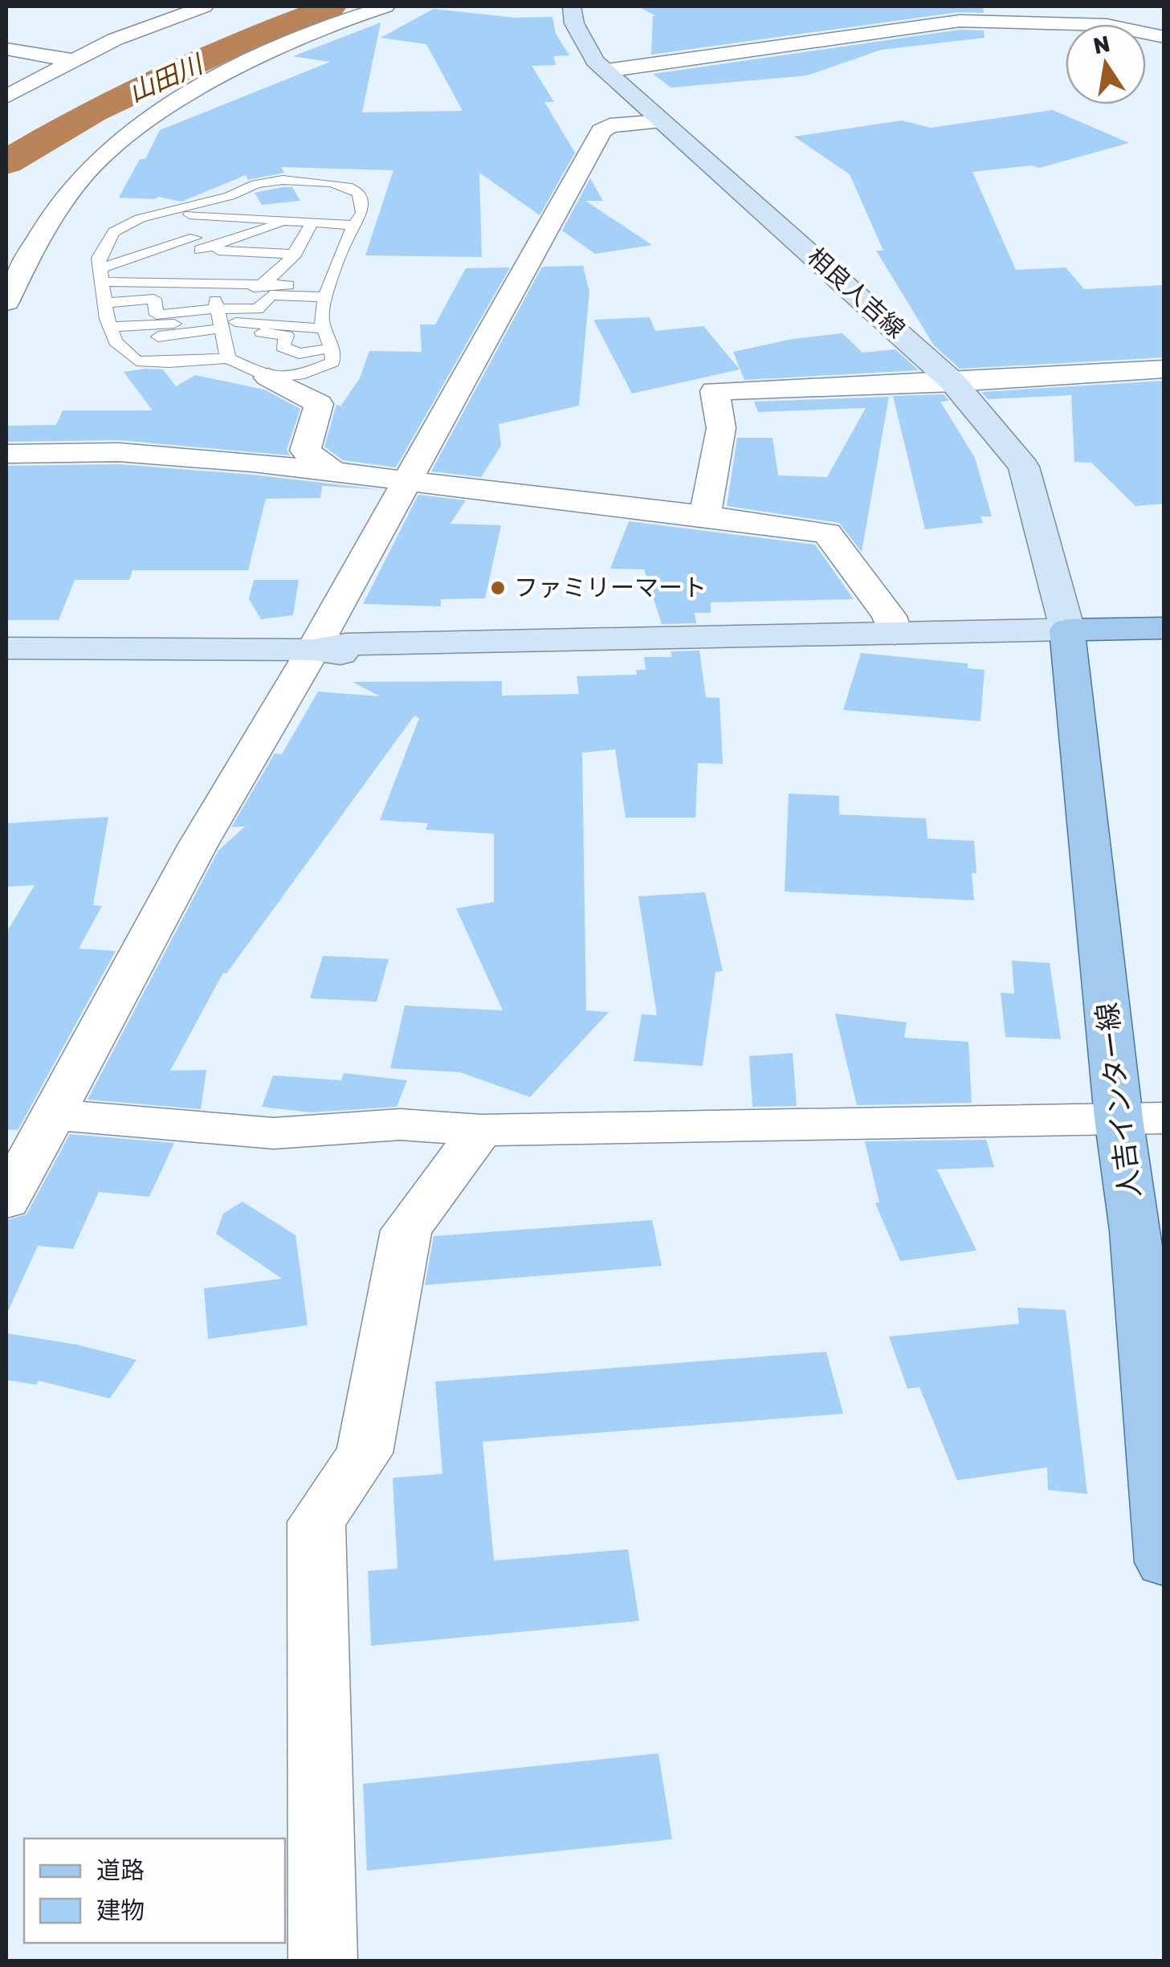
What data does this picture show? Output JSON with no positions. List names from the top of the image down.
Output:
{
  "streets": {
    "main road": ["相良人吉線", "人吉インター線"]
  },
  "crossings": [
    ["相良人吉線", "人吉インター線"]
  ],
  "water": ["山田川"],
  "places": ["ファミリーマート"],
  "legend": ["道路", "建物"],
  "north": "top"
}
